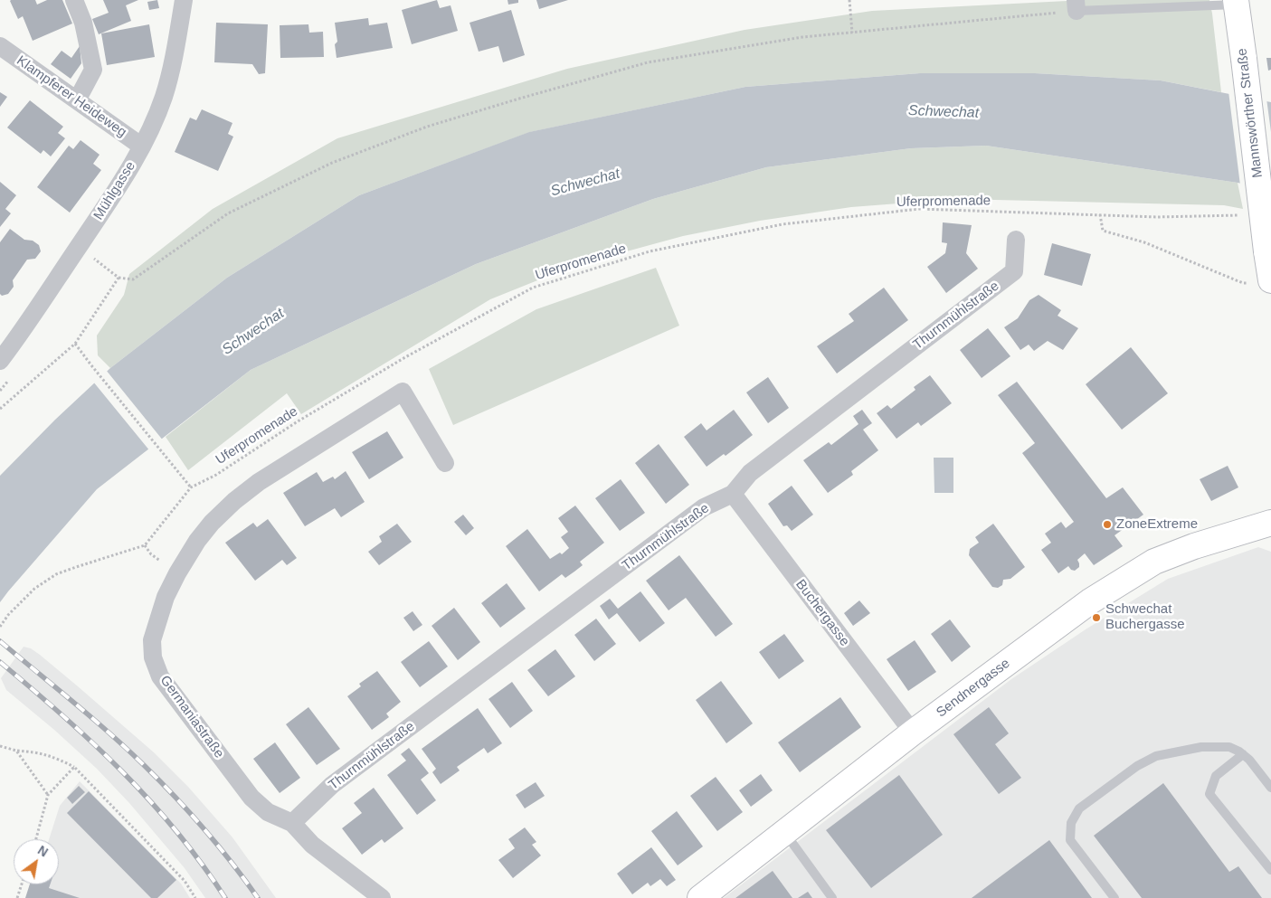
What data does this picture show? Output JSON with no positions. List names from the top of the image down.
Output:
{
  "streets": {
    "street": [
      "Klampferer Heideweg",
      "Mannswörther Straße",
      "Mühlgasse",
      "Thurnmühlstraße",
      "Buchergasse",
      "Sendnergasse",
      "Germaniastraße"
    ],
    "path": ["Uferpromenade"]
  },
  "crossings": [
    ["Klampferer Heideweg", "Mühlgasse"],
    ["Thurnmühlstraße", "Buchergasse"],
    ["Thurnmühlstraße", "Germaniastraße"],
    ["Buchergasse", "Sendnergasse"]
  ],
  "water": ["Schwechat"],
  "places": ["ZoneExtreme", "Schwechat Buchergasse"],
  "north": "top right"
}
